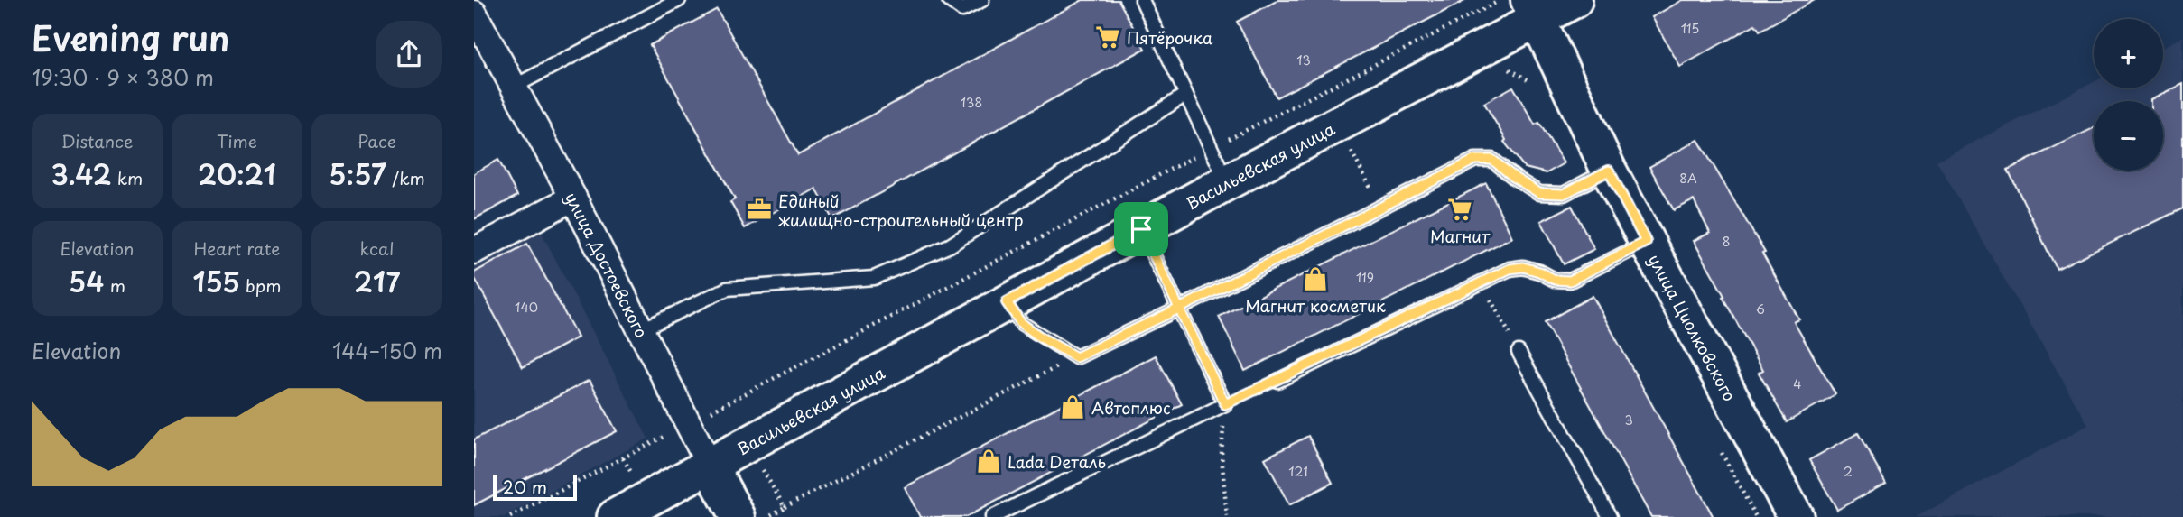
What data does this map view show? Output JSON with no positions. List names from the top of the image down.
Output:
{
  "streets": {
    "main road": ["Васильевская улица", "улица Достоевского", "улица Циолковского"]
  },
  "crossings": [
    ["Васильевская улица", "улица Достоевского"],
    ["Васильевская улица", "улица Циолковского"]
  ],
  "places": {
    "supermarket": ["Пятёрочка", "Магнит"],
    "office": ["Единый жилищно-строительный центр"],
    "shop": ["Магнит косметик", "Автоплюс", "Lada Dеталь"]
  },
  "house_numbers": [
    "115",
    "13",
    "138",
    "8А",
    "8",
    "119",
    "140",
    "6",
    "4",
    "3",
    "121",
    "2"
  ],
  "scale_bar": "20 m",
  "page": {
    "heading": ["Evening run", "19:30 · 9 × 380 m"],
    "map_buttons": ["+", "−"],
    "stats": [
      ["Distance", "3.42 km"],
      ["Time", "20:21"],
      ["Pace", "5:57 /km"],
      ["Elevation", "54 m"],
      ["Heart rate", "155 bpm"],
      ["kcal", "217"]
    ],
    "chart": ["Elevation", "144–150 m"],
    "scale": "20 m"
  }
}
